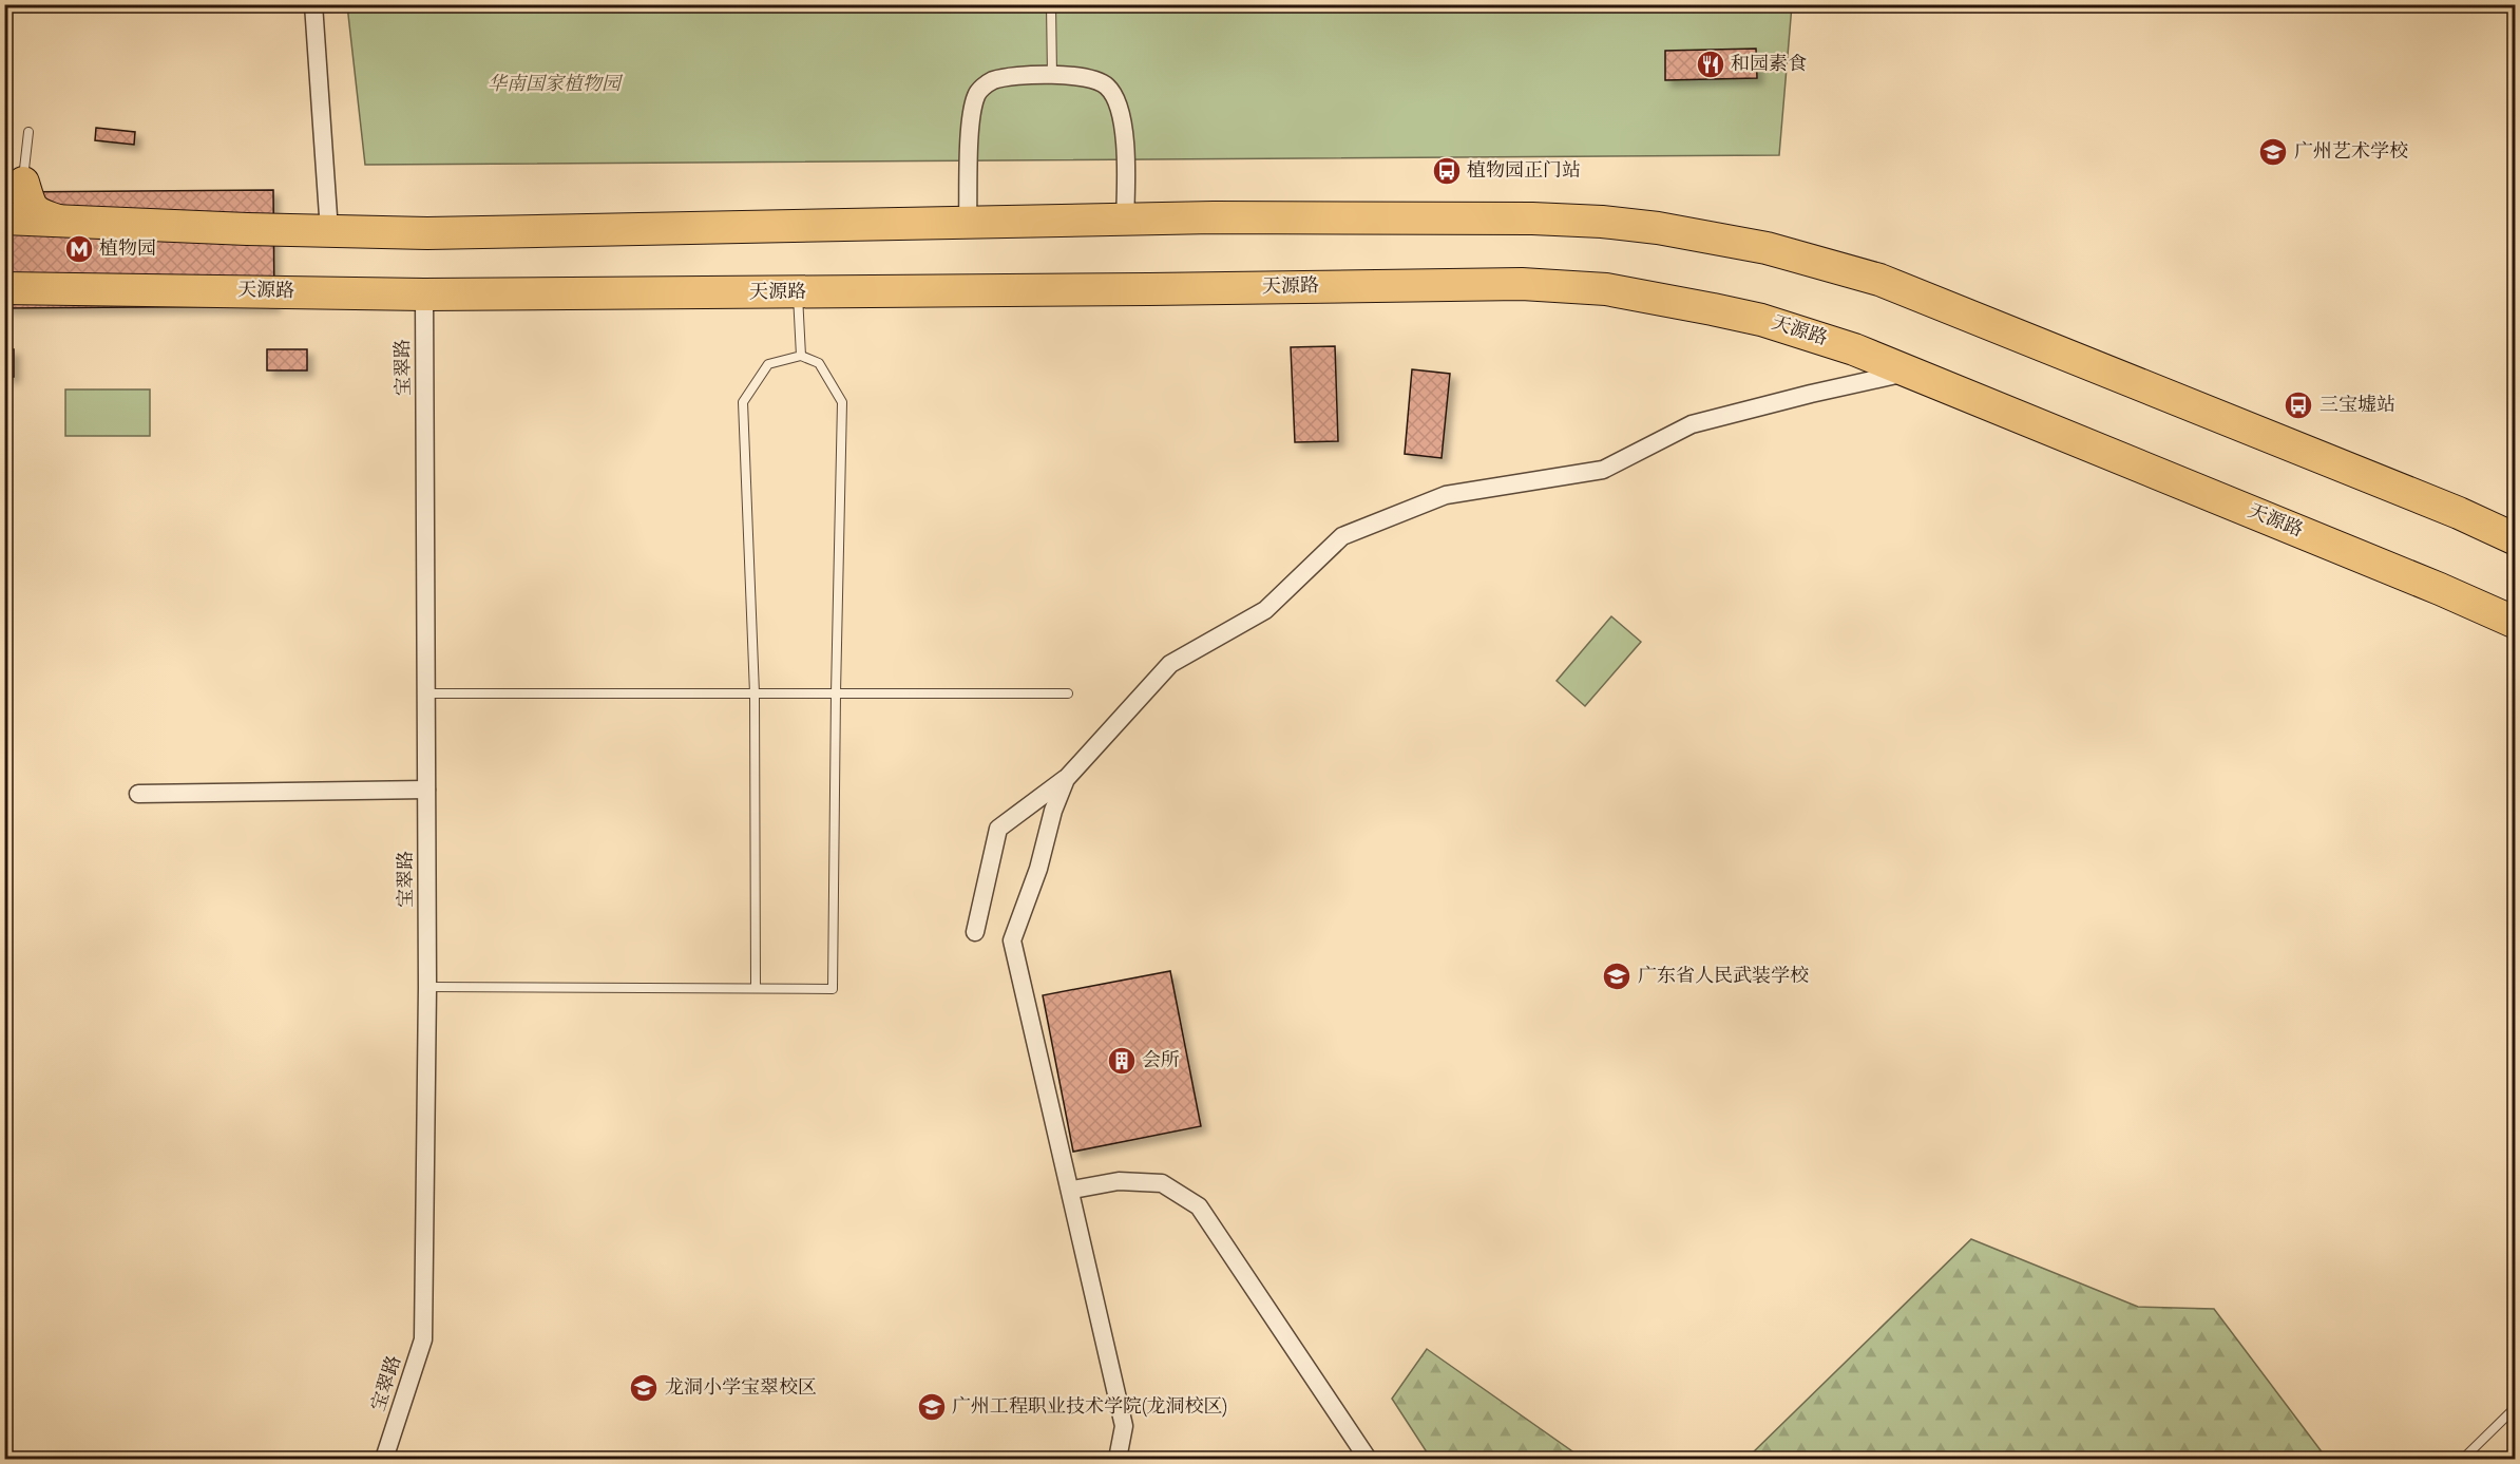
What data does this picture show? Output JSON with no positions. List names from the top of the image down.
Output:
{
  "streets": {
    "highway": ["天源路"],
    "street": ["宝翠路"]
  },
  "crossings": [
    ["天源路", "宝翠路"]
  ],
  "parks": ["华南国家植物园"],
  "places": {
    "restaurant": ["和园素食"],
    "school or university": [
      "广州艺术学校",
      "广东省人民武装学校",
      "龙洞小学宝翠校区",
      "广州工程职业技术学院(龙洞校区)"
    ],
    "bus stop": ["植物园正门站", "三宝墟站"],
    "metro station": ["植物园"],
    "building": ["会所"]
  }
}
